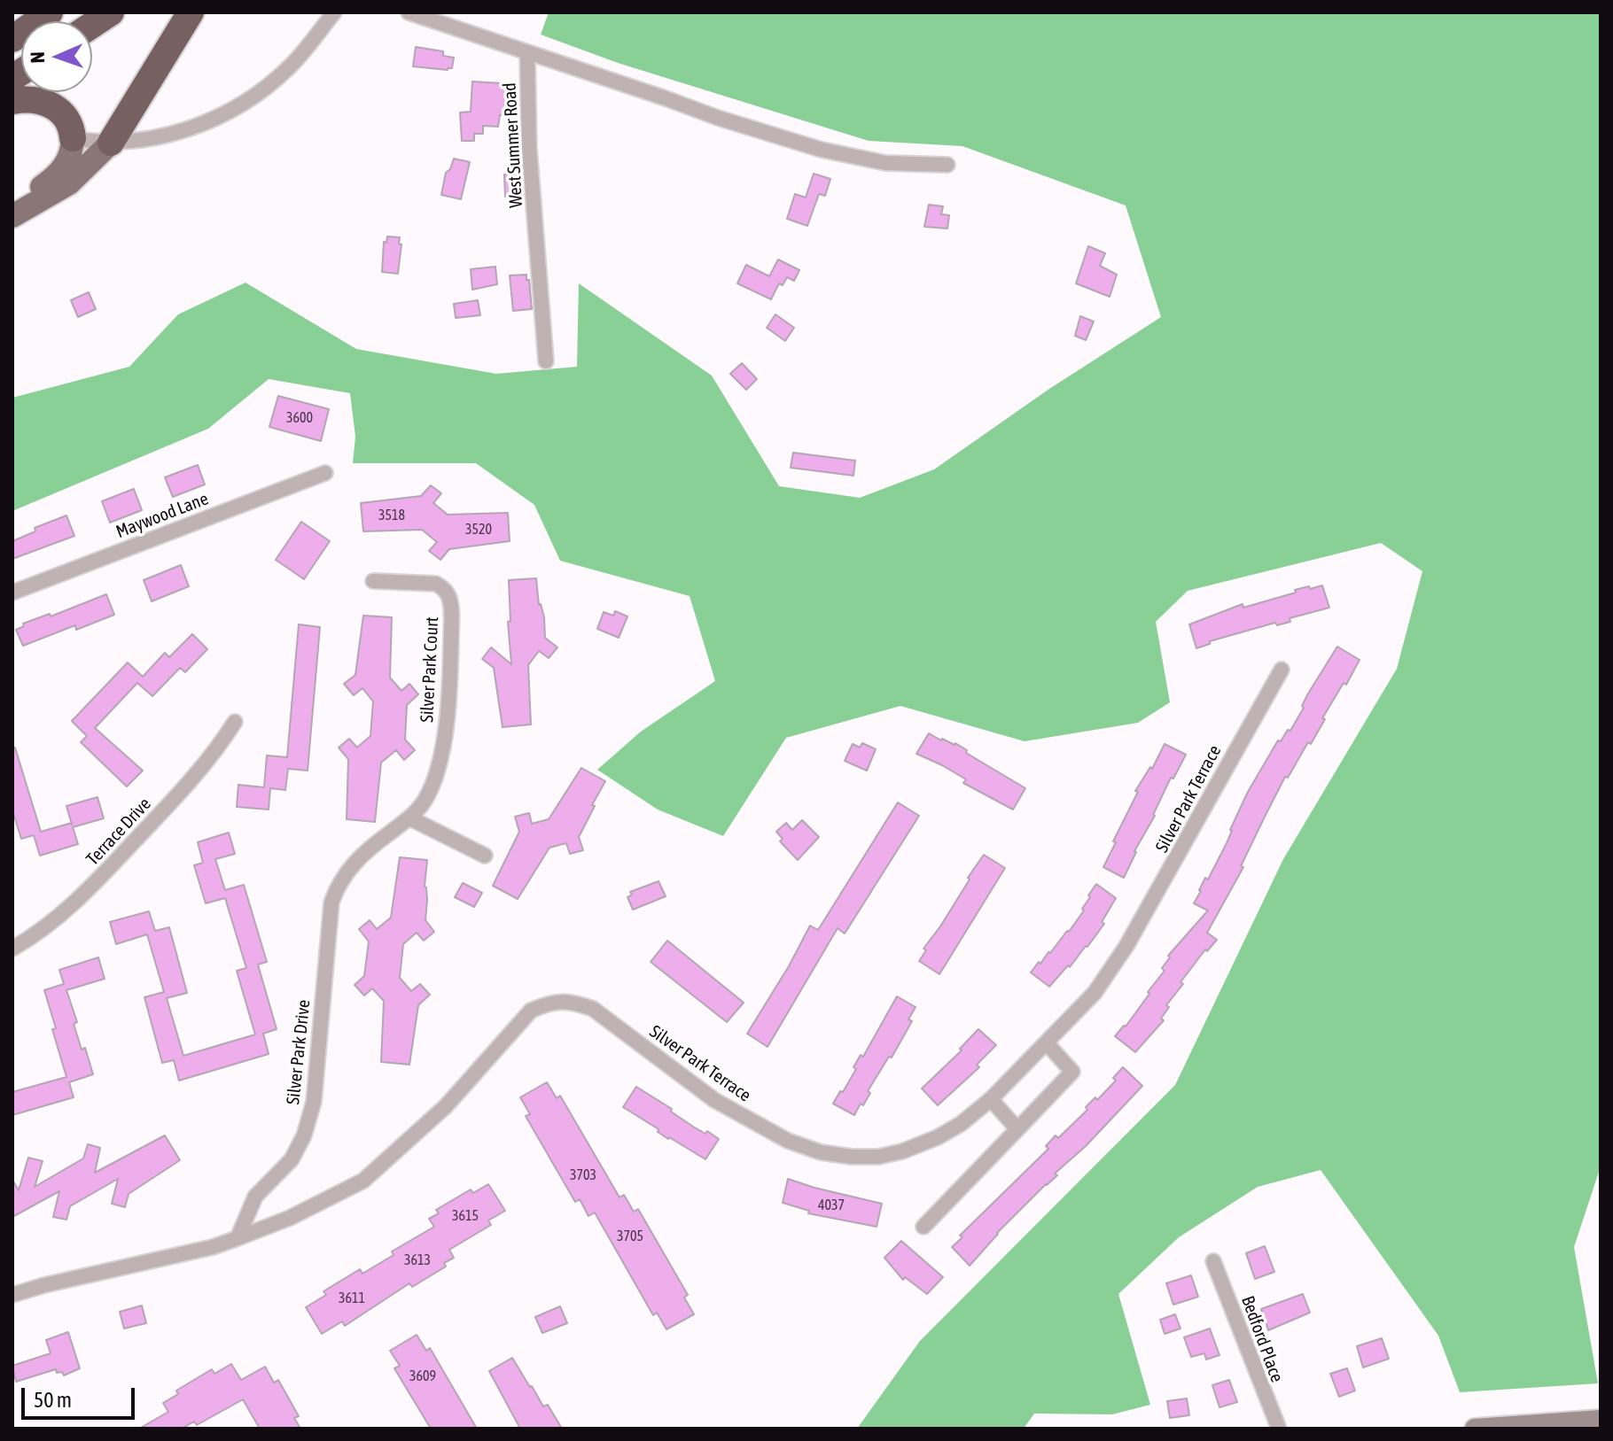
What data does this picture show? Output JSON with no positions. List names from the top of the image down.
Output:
{
  "streets": {
    "street": [
      "West Summer Road",
      "Maywood Lane",
      "Silver Park Court",
      "Silver Park Terrace",
      "Terrace Drive",
      "Silver Park Drive",
      "Bedford Place"
    ]
  },
  "crossings": [
    ["Silver Park Court", "Silver Park Drive"],
    ["Silver Park Terrace", "Silver Park Drive"]
  ],
  "house_numbers": [
    "3600",
    "3518",
    "3520",
    "3703",
    "4037",
    "3615",
    "3705",
    "3613",
    "3611",
    "3609"
  ],
  "scale_bar": "50 m",
  "north": "left"
}
